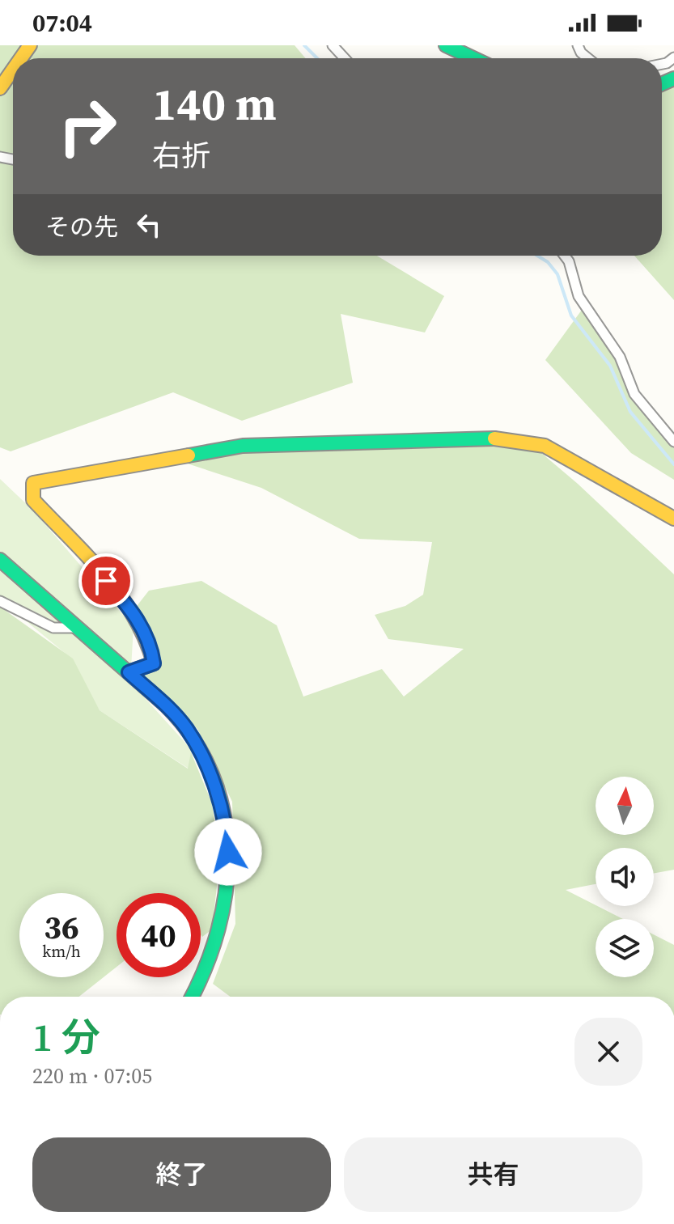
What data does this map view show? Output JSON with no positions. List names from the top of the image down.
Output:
{
  "north": "top",
  "page": {
    "status": "07:04",
    "turn": ["140 m", "右折"],
    "then": "その先",
    "speed": "36 km/h",
    "limit": "40",
    "heading": ["1 分", "220 m · 07:05"],
    "buttons": ["終了", "共有"]
  }
}
